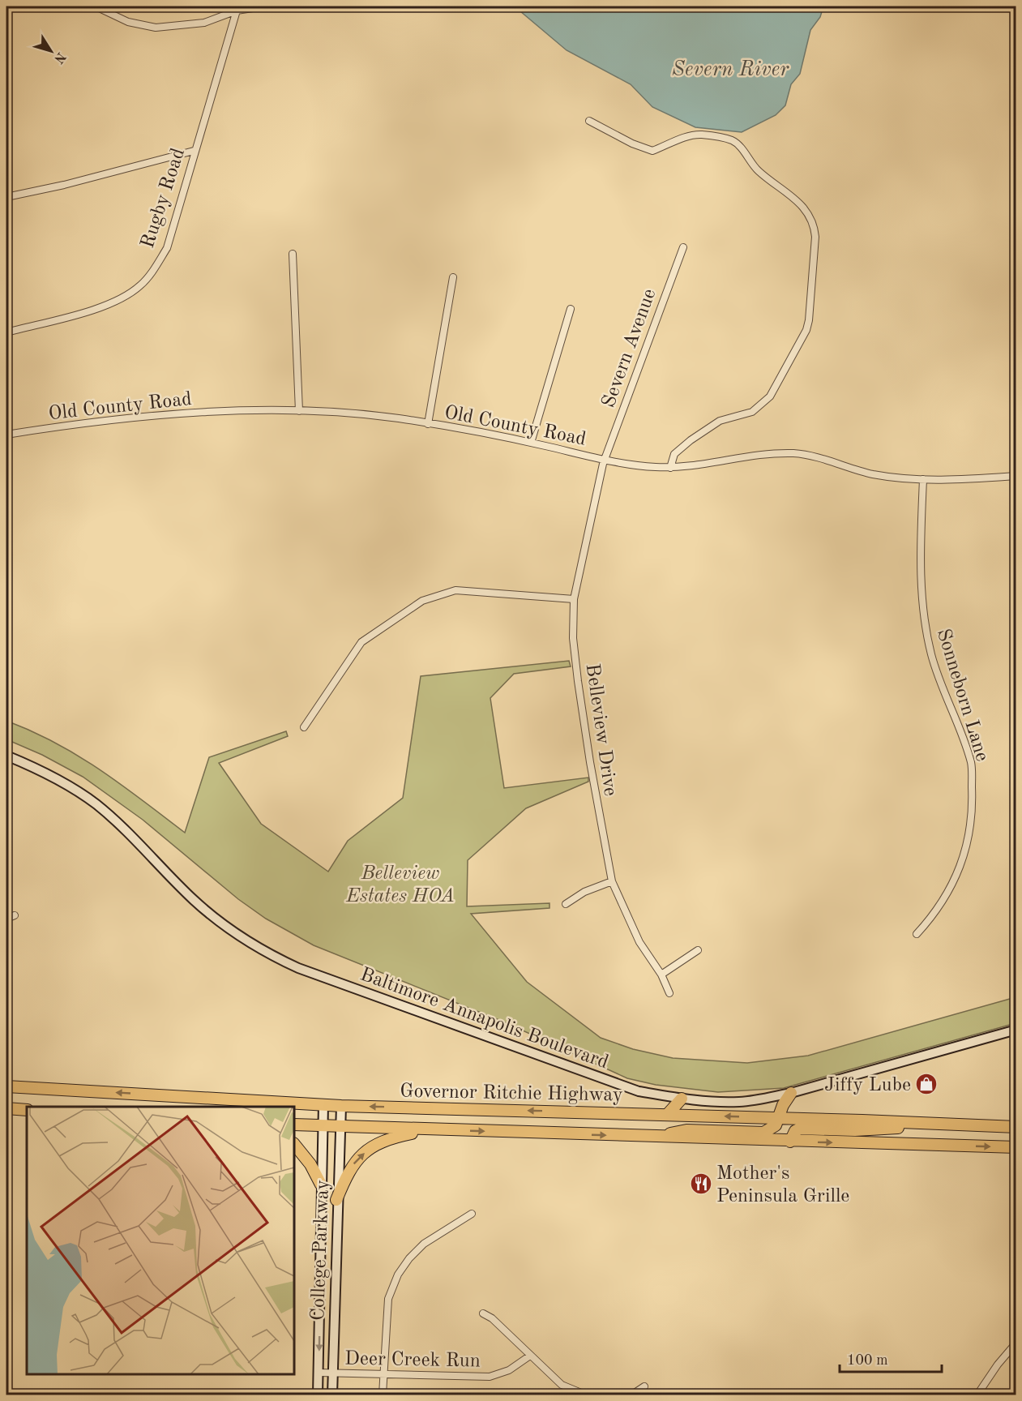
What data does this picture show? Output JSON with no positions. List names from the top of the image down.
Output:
{
  "streets": {
    "highway": ["Governor Ritchie Highway"],
    "street": [
      "Rugby Road",
      "Severn Avenue",
      "Old County Road",
      "Sonneborn Lane",
      "Belleview Drive",
      "Baltimore Annapolis Boulevard",
      "College Parkway",
      "Deer Creek Run"
    ]
  },
  "crossings": [
    ["Severn Avenue", "Old County Road"],
    ["Severn Avenue", "Belleview Drive"],
    ["Old County Road", "Sonneborn Lane"],
    ["Old County Road", "Belleview Drive"],
    ["Governor Ritchie Highway", "College Parkway"],
    ["College Parkway", "Deer Creek Run"]
  ],
  "water": ["Severn River"],
  "parks": ["Belleview Estates HOA"],
  "places": {
    "shop": ["Jiffy Lube"],
    "restaurant": ["Mother's Peninsula Grille"]
  },
  "scale_bar": "100 m",
  "north": "bottom right"
}
